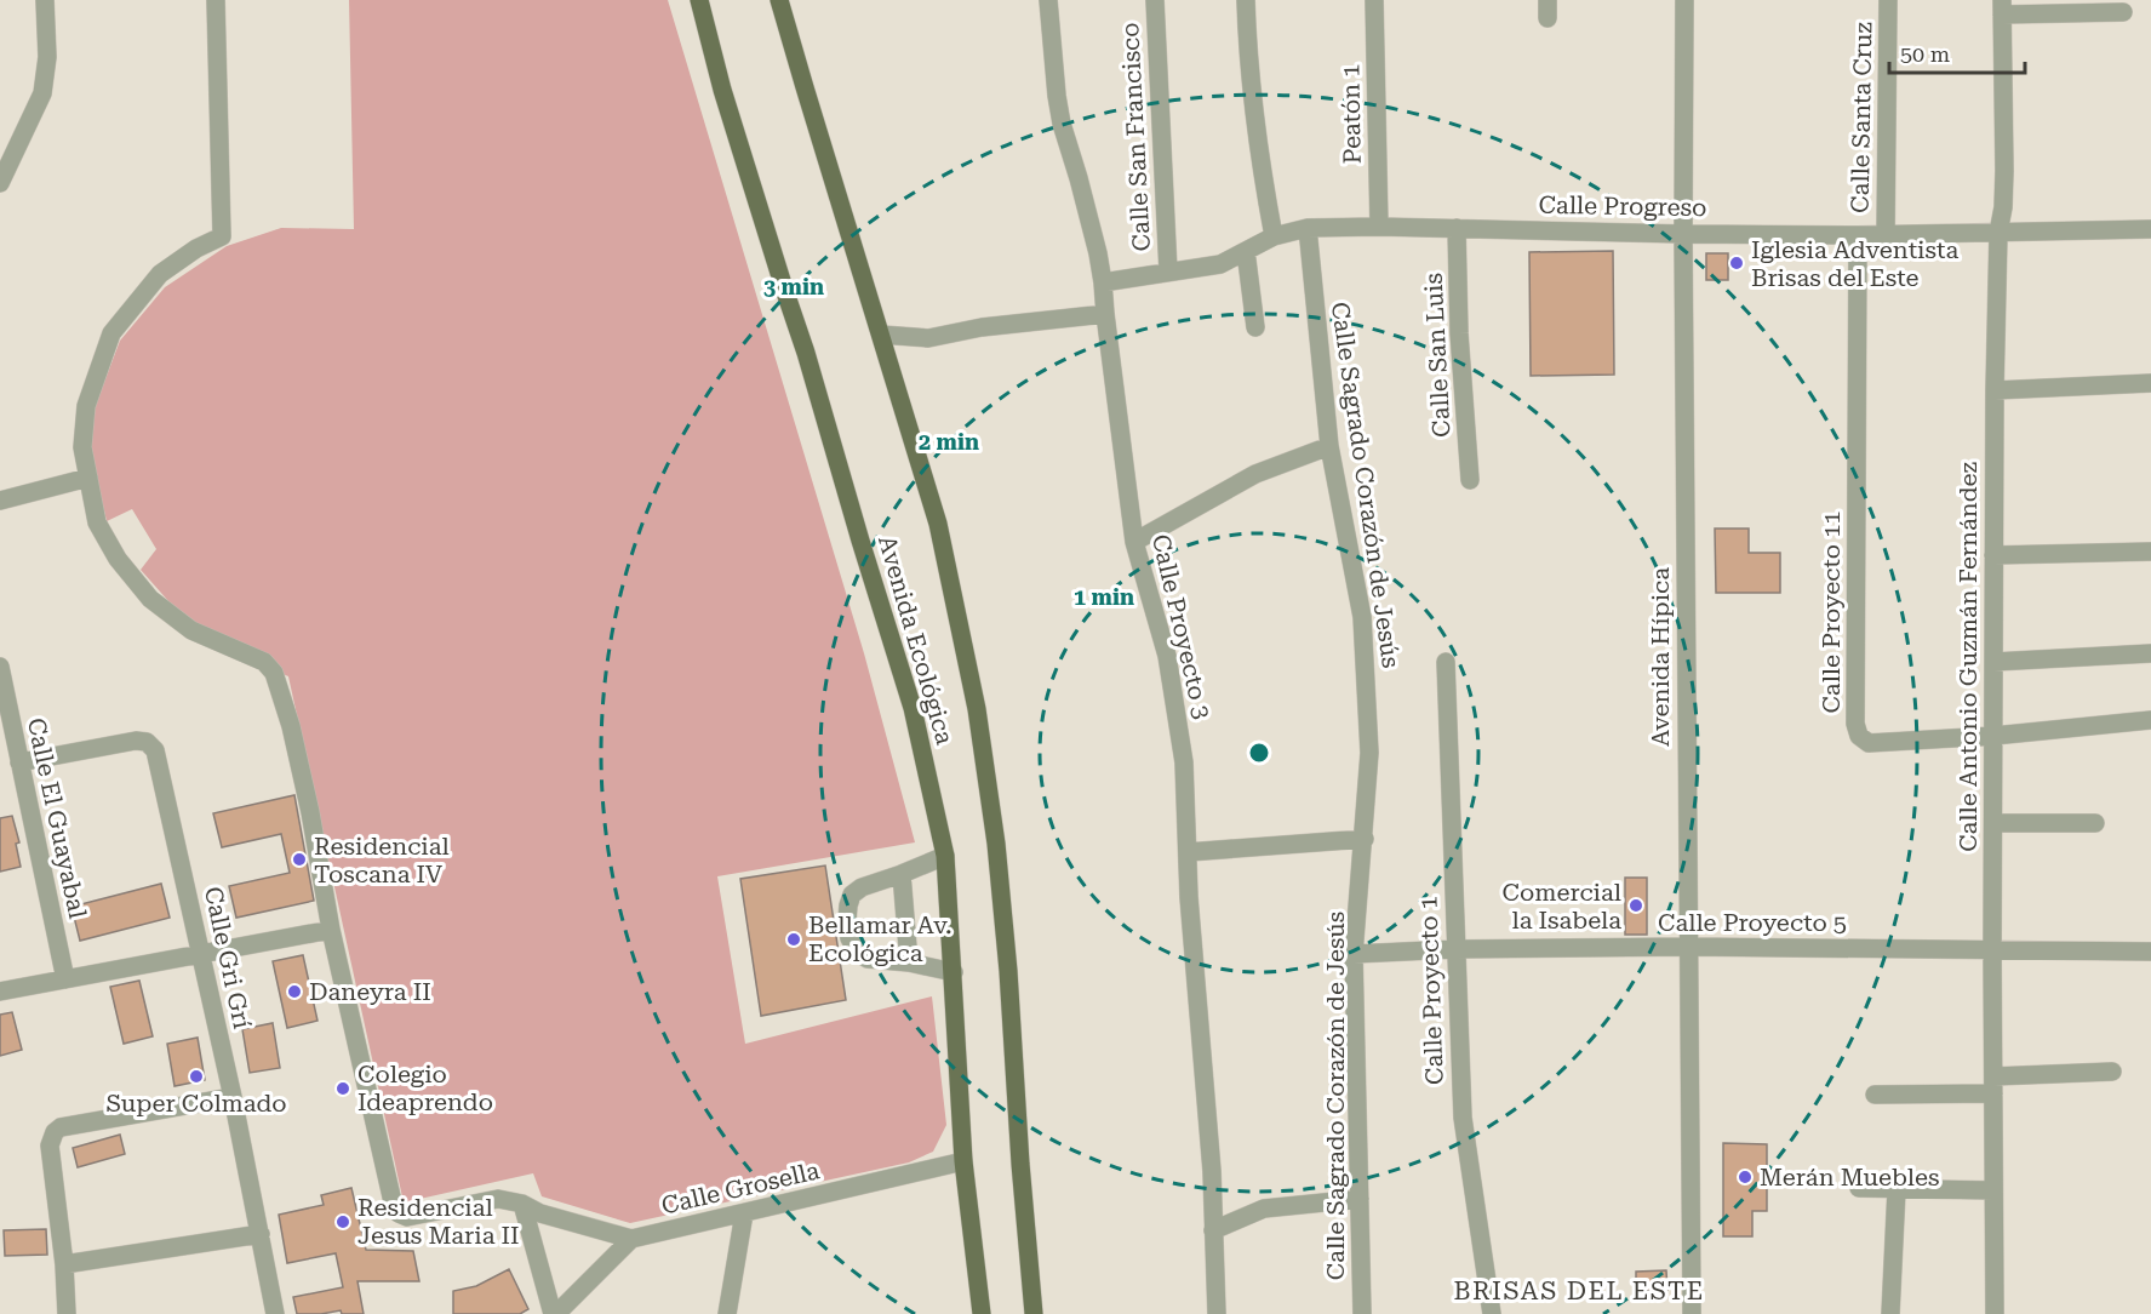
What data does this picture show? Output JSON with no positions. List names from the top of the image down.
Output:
{
  "streets": {
    "main road": ["Avenida Ecológica"],
    "street": [
      "Peatón 1",
      "Calle Santa Cruz",
      "Calle San Francisco",
      "Calle Progreso",
      "Calle San Luis",
      "Calle Sagrado Corazón de Jesús",
      "Calle Proyecto 11",
      "Calle Proyecto 3",
      "Avenida Hípica",
      "Calle Antonio Guzmán Fernández",
      "Calle El Guayabal",
      "Calle Proyecto 5",
      "Calle Gri Grí",
      "Calle Proyecto 1",
      "Calle Grosella"
    ]
  },
  "crossings": [
    ["Peatón 1", "Calle Progreso"],
    ["Calle Santa Cruz", "Calle Progreso"],
    ["Calle San Francisco", "Calle Progreso"],
    ["Calle Progreso", "Calle San Luis"],
    ["Calle Progreso", "Calle Sagrado Corazón de Jesús"],
    ["Calle Progreso", "Calle Proyecto 11"],
    ["Calle Progreso", "Calle Proyecto 3"],
    ["Calle Progreso", "Avenida Hípica"],
    ["Calle Progreso", "Calle Antonio Guzmán Fernández"],
    ["Calle Sagrado Corazón de Jesús", "Calle Proyecto 5"],
    ["Calle Proyecto 11", "Calle Antonio Guzmán Fernández"],
    ["Avenida Ecológica", "Calle Grosella"],
    ["Avenida Hípica", "Calle Proyecto 5"],
    ["Calle Antonio Guzmán Fernández", "Calle Proyecto 5"],
    ["Calle El Guayabal", "Calle Gri Grí"],
    ["Calle Proyecto 5", "Calle Proyecto 1"]
  ],
  "districts": ["BRISAS DEL ESTE"],
  "places": [
    "Iglesia Adventista Brisas del Este",
    "Residencial Toscana IV",
    "Comercial la Isabela",
    "Bellamar Av. Ecológica",
    "Daneyra II",
    "Super Colmado",
    "Colegio Ideaprendo",
    "Merán Muebles",
    "Residencial Jesus Maria II"
  ],
  "scale_bar": "50 m",
  "rings": ["3 min", "2 min", "1 min"]
}
